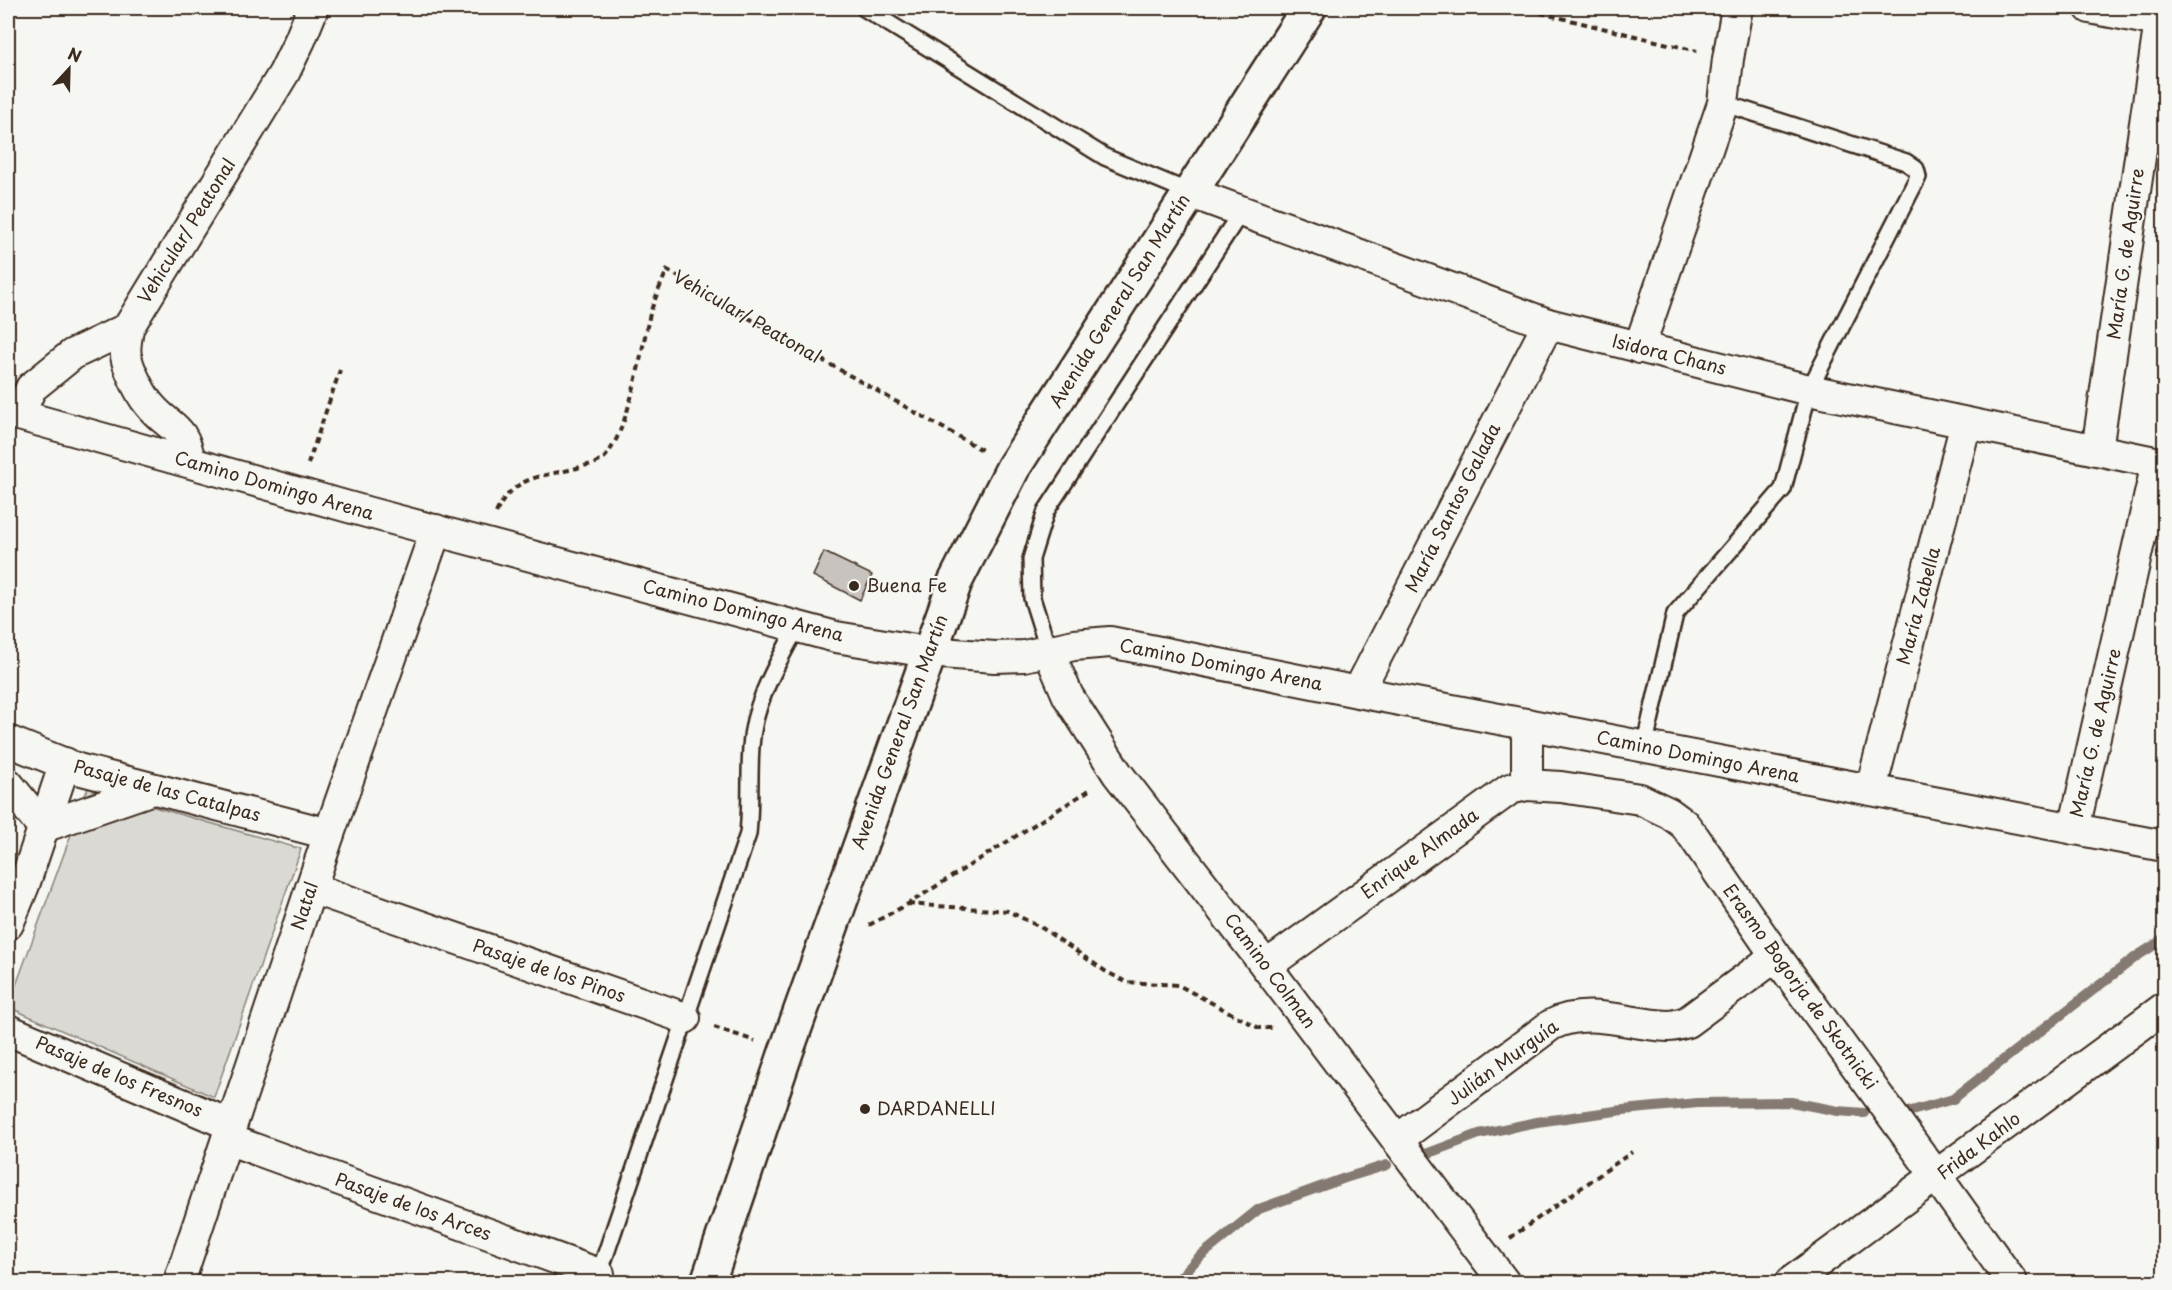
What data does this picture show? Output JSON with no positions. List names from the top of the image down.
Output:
{
  "streets": {
    "main road": ["Avenida General San Martín"],
    "street": [
      "Vehicular/ Peatonal",
      "María G. de Aguirre",
      "Isidora Chans",
      "Camino Domingo Arena",
      "María Santos Galada",
      "María Zabella",
      "Pasaje de las Catalpas",
      "Enrique Almada",
      "Natal",
      "Pasaje de los Pinos",
      "Camino Colman",
      "Erasmo Bogorja de Skotnicki",
      "Julián Murguía",
      "Pasaje de los Fresnos",
      "Frida Kahlo",
      "Pasaje de los Arces"
    ]
  },
  "crossings": [
    ["Vehicular/ Peatonal", "Avenida General San Martín"],
    ["Vehicular/ Peatonal", "Camino Domingo Arena"],
    ["María G. de Aguirre", "Isidora Chans"],
    ["María G. de Aguirre", "Camino Domingo Arena"],
    ["Avenida General San Martín", "Isidora Chans"],
    ["Avenida General San Martín", "Camino Domingo Arena"],
    ["Isidora Chans", "María Santos Galada"],
    ["Isidora Chans", "María Zabella"],
    ["Camino Domingo Arena", "María Santos Galada"],
    ["Camino Domingo Arena", "María Zabella"],
    ["Camino Domingo Arena", "Natal"],
    ["Camino Domingo Arena", "Camino Colman"],
    ["Pasaje de las Catalpas", "Natal"],
    ["Enrique Almada", "Camino Colman"],
    ["Enrique Almada", "Erasmo Bogorja de Skotnicki"],
    ["Natal", "Pasaje de los Pinos"],
    ["Natal", "Pasaje de los Fresnos"],
    ["Natal", "Pasaje de los Arces"],
    ["Camino Colman", "Julián Murguía"],
    ["Erasmo Bogorja de Skotnicki", "Julián Murguía"],
    ["Erasmo Bogorja de Skotnicki", "Frida Kahlo"],
    ["Pasaje de los Fresnos", "Pasaje de los Arces"]
  ],
  "places": ["Buena Fe", "DARDANELLI"],
  "north": "top"
}
